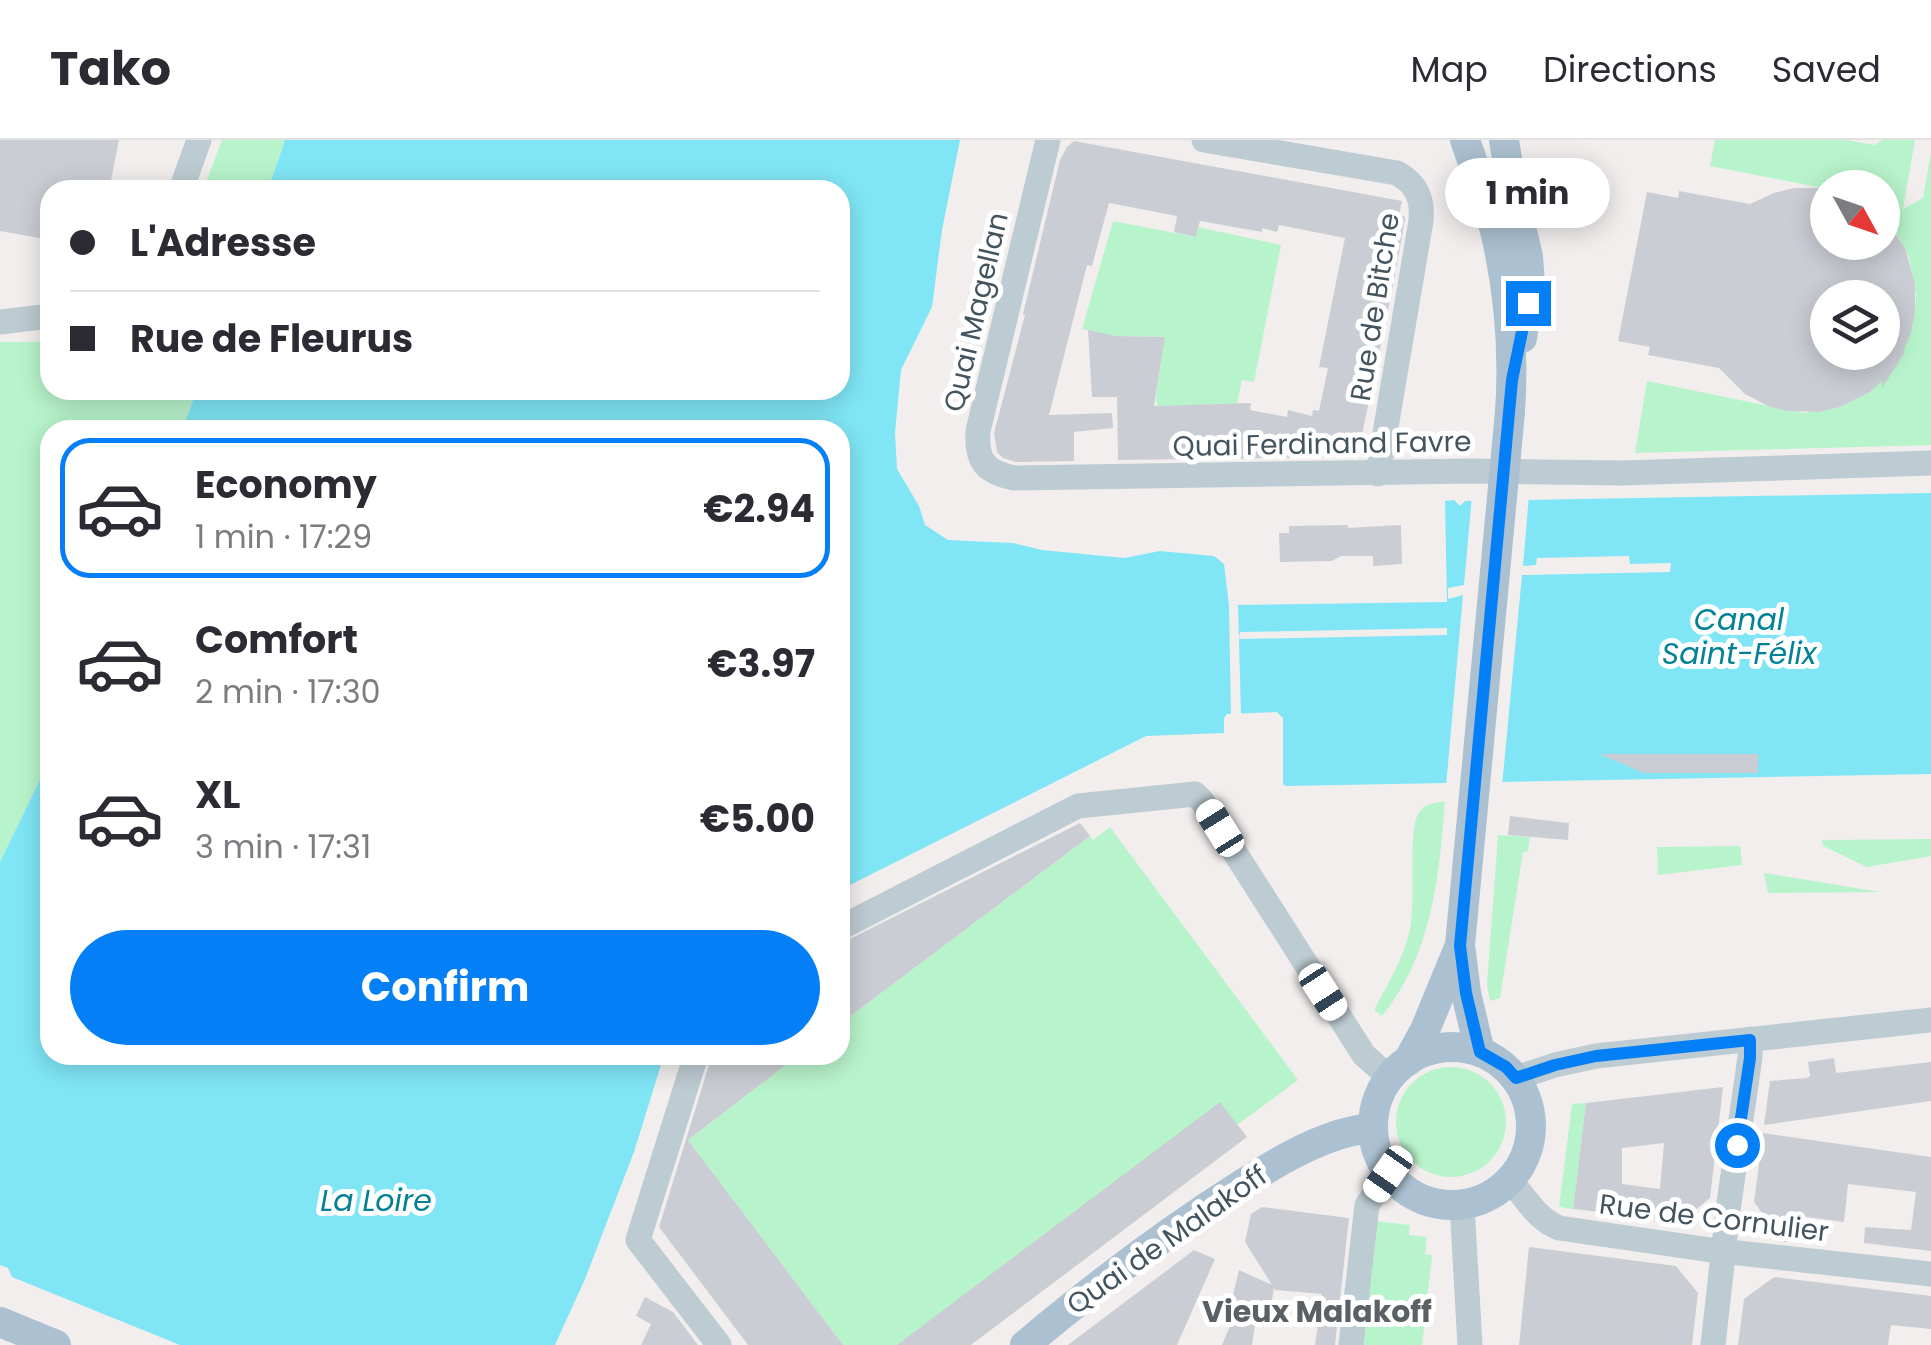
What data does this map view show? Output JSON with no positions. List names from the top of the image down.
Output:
{
  "streets": {
    "main road": ["Quai de Malakoff"],
    "street": [
      "Rue de Bitche",
      "Quai Magellan",
      "Quai Ferdinand Favre",
      "Rue de Cornulier"
    ]
  },
  "crossings": [
    ["Rue de Bitche", "Quai Ferdinand Favre"],
    ["Quai Magellan", "Quai Ferdinand Favre"],
    ["Rue de Cornulier", "Quai de Malakoff"]
  ],
  "districts": ["Vieux Malakoff"],
  "water": ["Canal Saint-Félix", "La Loire"],
  "north": "bottom right",
  "page": {
    "header": "Tako",
    "nav": ["Map", "Directions", "Saved"],
    "bubble": "1 min",
    "banner": ["L'Adresse", "Rue de Fleurus"],
    "list": [
      {
        "name": "Economy",
        "note": "1 min · 17:29",
        "value": "€2.94"
      },
      {
        "name": "Comfort",
        "note": "2 min · 17:30",
        "value": "€3.97"
      },
      {
        "name": "XL",
        "note": "3 min · 17:31",
        "value": "€5.00"
      }
    ],
    "buttons": "Confirm"
  }
}
